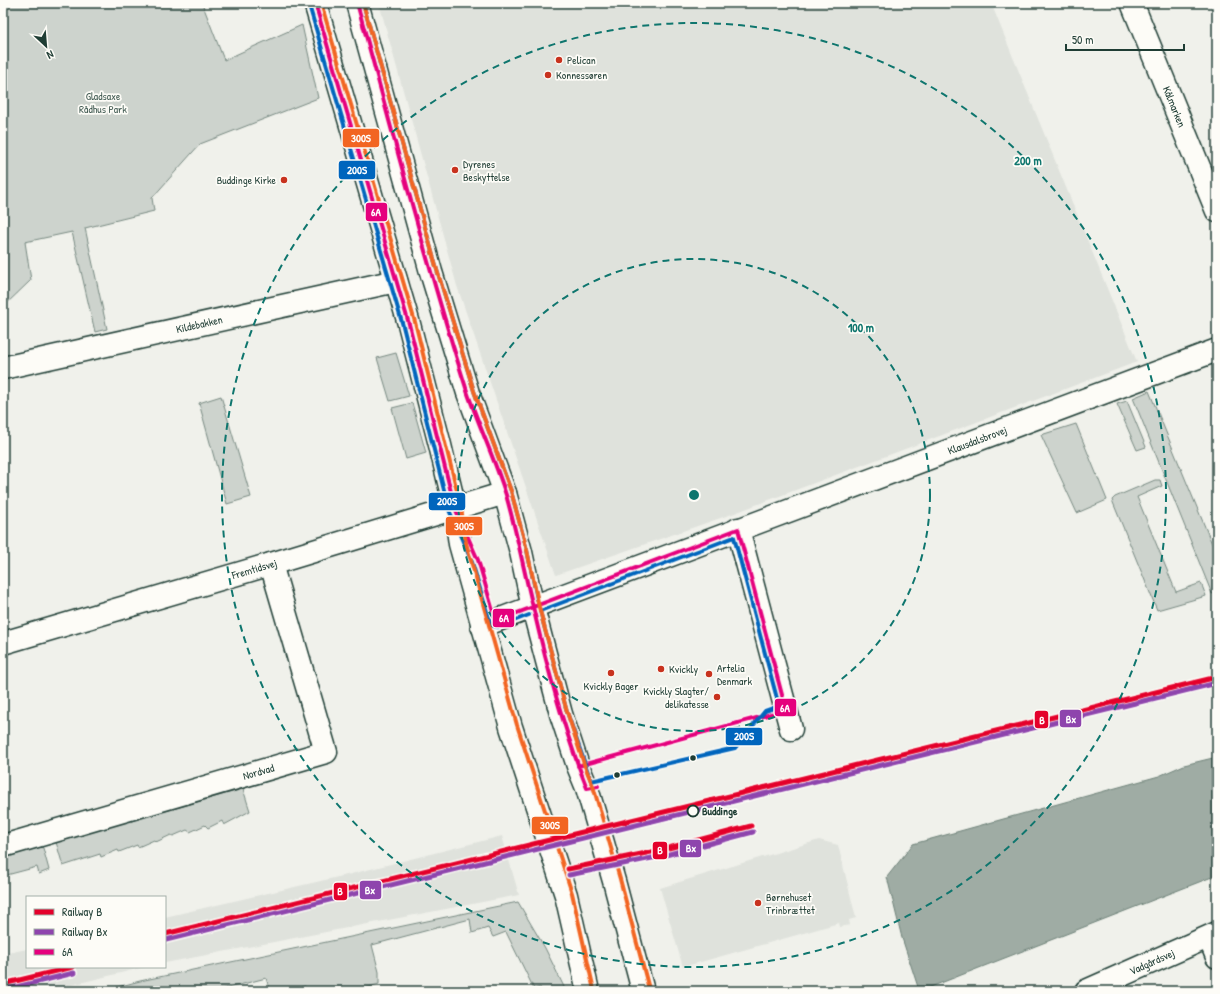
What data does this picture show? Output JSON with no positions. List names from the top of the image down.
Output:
{
  "streets": {
    "street": [
      "Kålmarken",
      "Kildebakken",
      "Klausdalsbrovej",
      "Fremtidsvej",
      "Nordvad",
      "Vadgårdsvej"
    ]
  },
  "crossings": [
    ["Fremtidsvej", "Nordvad"]
  ],
  "parks": ["Gladsaxe Rådhus Park"],
  "places": [
    "Pelican",
    "Konnessøren",
    "Dyrenes Beskyttelse",
    "Buddinge Kirke",
    "Kvickly",
    "Kvickly Bager",
    "Artelia Denmark",
    "Kvickly Slagter/ delikatesse",
    "Buddinge",
    "Børnehuset Trinbrættet"
  ],
  "lines": [
    "transit line 6A",
    "transit line 200S",
    "transit line 300S",
    "rail line B",
    "rail line Bx"
  ],
  "legend": ["Railway B", "Railway Bx", "6A"],
  "scale_bar": "50 m",
  "north": "bottom right",
  "rings": ["200 m", "100 m"]
}
